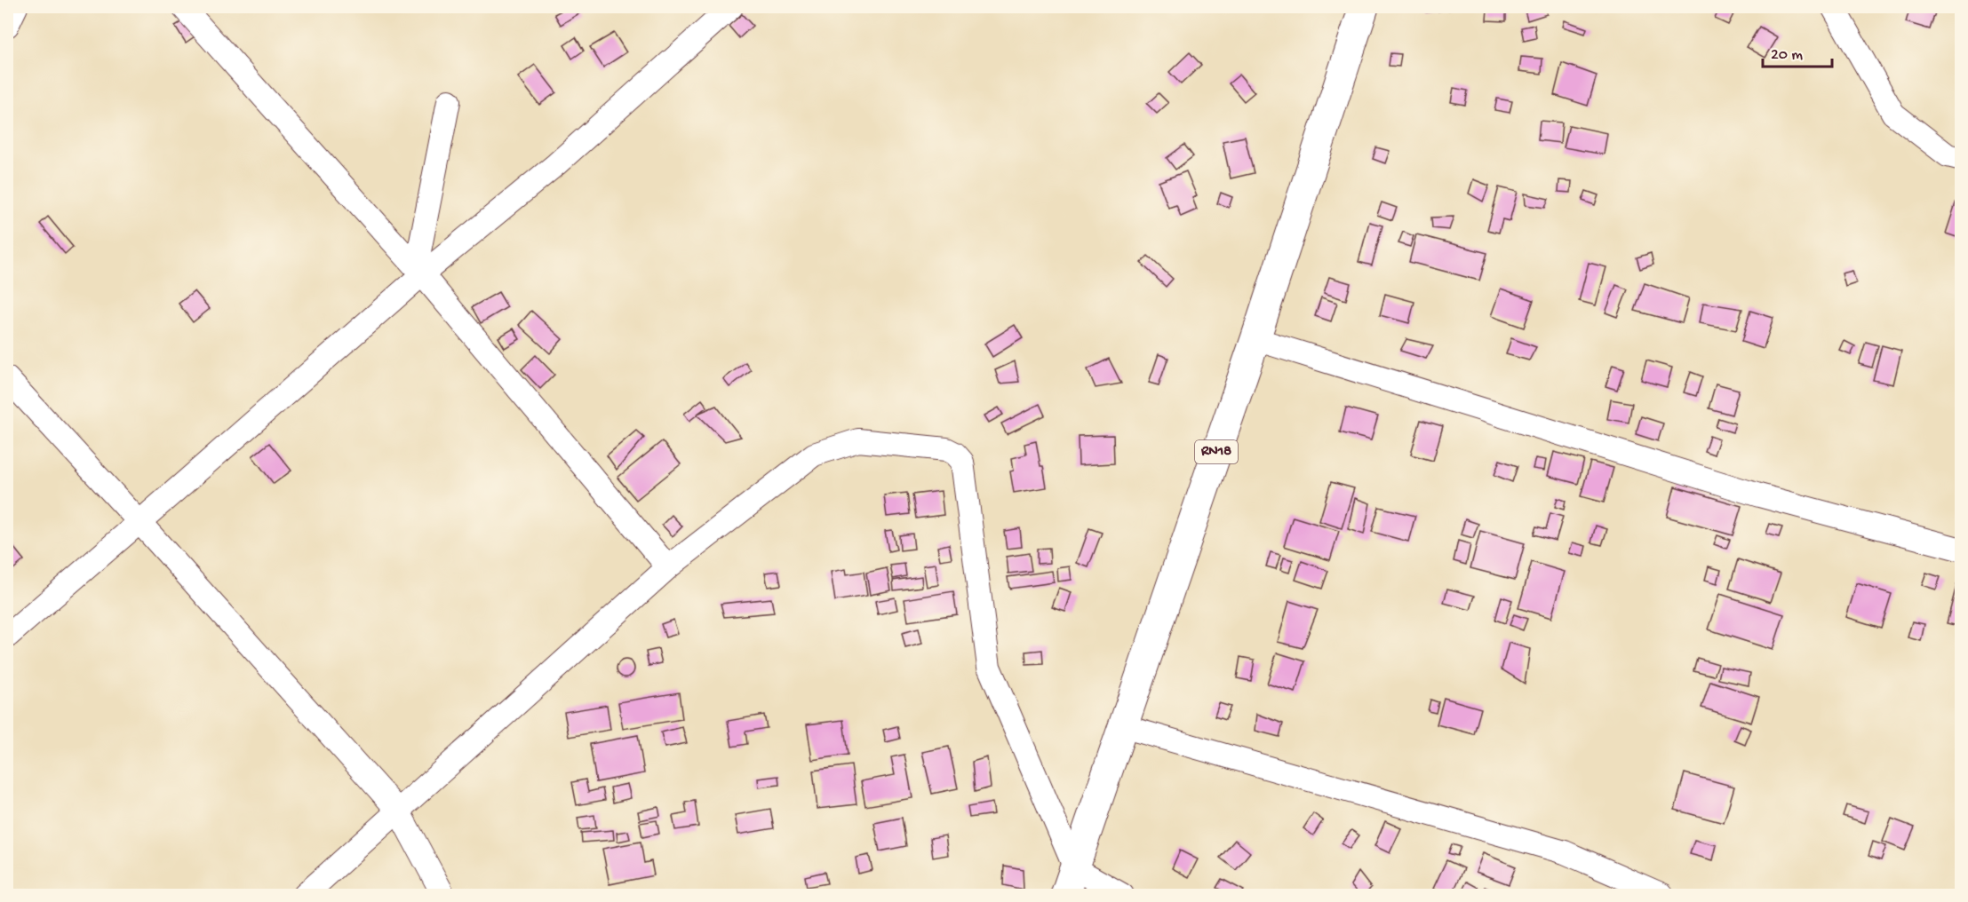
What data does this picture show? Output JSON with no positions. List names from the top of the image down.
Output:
{
  "streets": {
    "main road": ["RN18"]
  },
  "scale_bar": "20 m"
}
